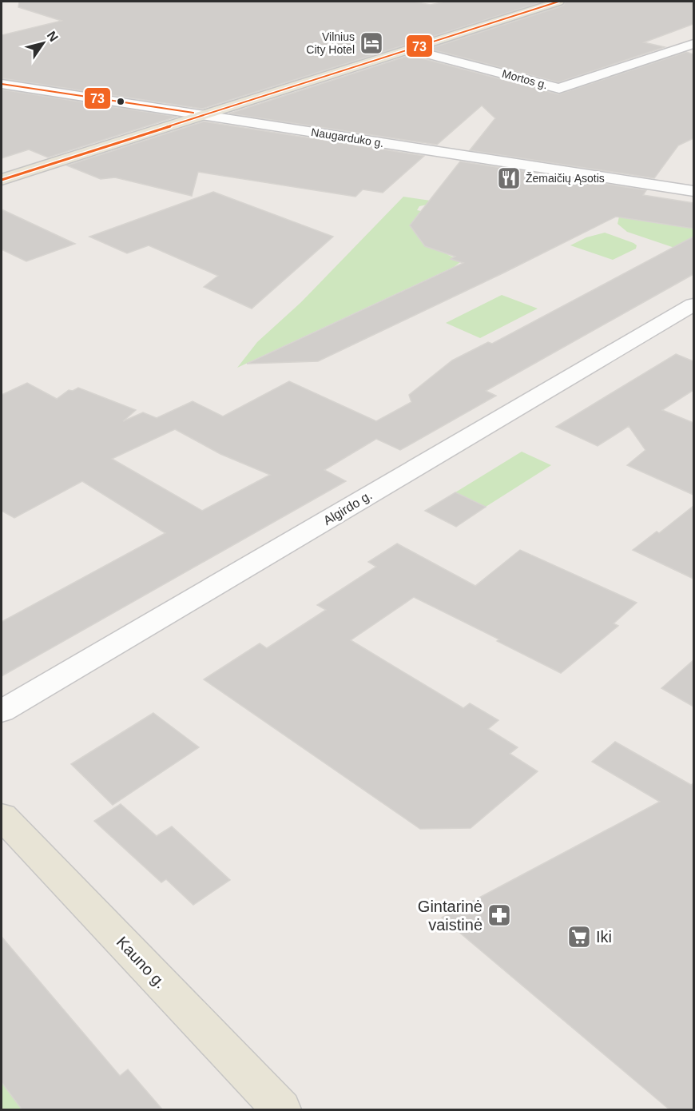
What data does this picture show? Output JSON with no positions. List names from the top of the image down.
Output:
{
  "streets": {
    "main road": ["Kauno g."],
    "street": ["Mortos g.", "Naugarduko g.", "Algirdo g."]
  },
  "places": {
    "hotel": ["Vilnius City Hotel"],
    "restaurant": ["Žemaičių Ąsotis"],
    "pharmacy": ["Gintarinė vaistinė"],
    "supermarket": ["Iki"]
  },
  "lines": ["transit line 73"],
  "north": "top right"
}
